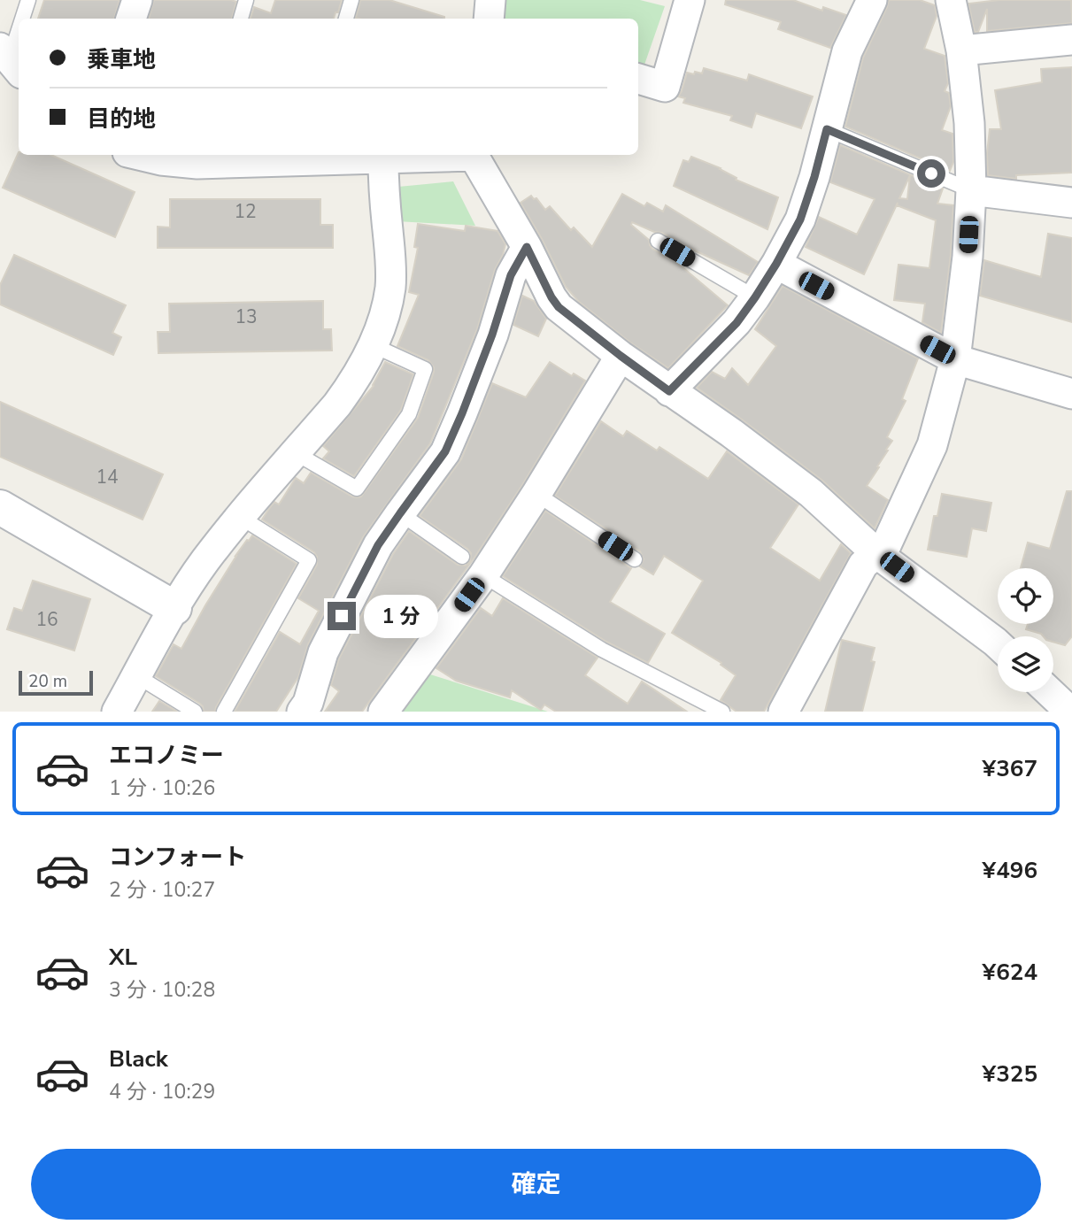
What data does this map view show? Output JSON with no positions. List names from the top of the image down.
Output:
{
  "house_numbers": [
    "12",
    "13",
    "14",
    "16"
  ],
  "scale_bar": "20 m",
  "page": {
    "banner": ["乗車地", "目的地"],
    "bubble": "1 分",
    "scale": "20 m",
    "list": [
      {
        "name": "エコノミー",
        "note": "1 分 · 10:26",
        "value": "¥367"
      },
      {
        "name": "コンフォート",
        "note": "2 分 · 10:27",
        "value": "¥496"
      },
      {
        "name": "XL",
        "note": "3 分 · 10:28",
        "value": "¥624"
      },
      {
        "name": "Black",
        "note": "4 分 · 10:29",
        "value": "¥325"
      }
    ],
    "buttons": "確定"
  }
}
